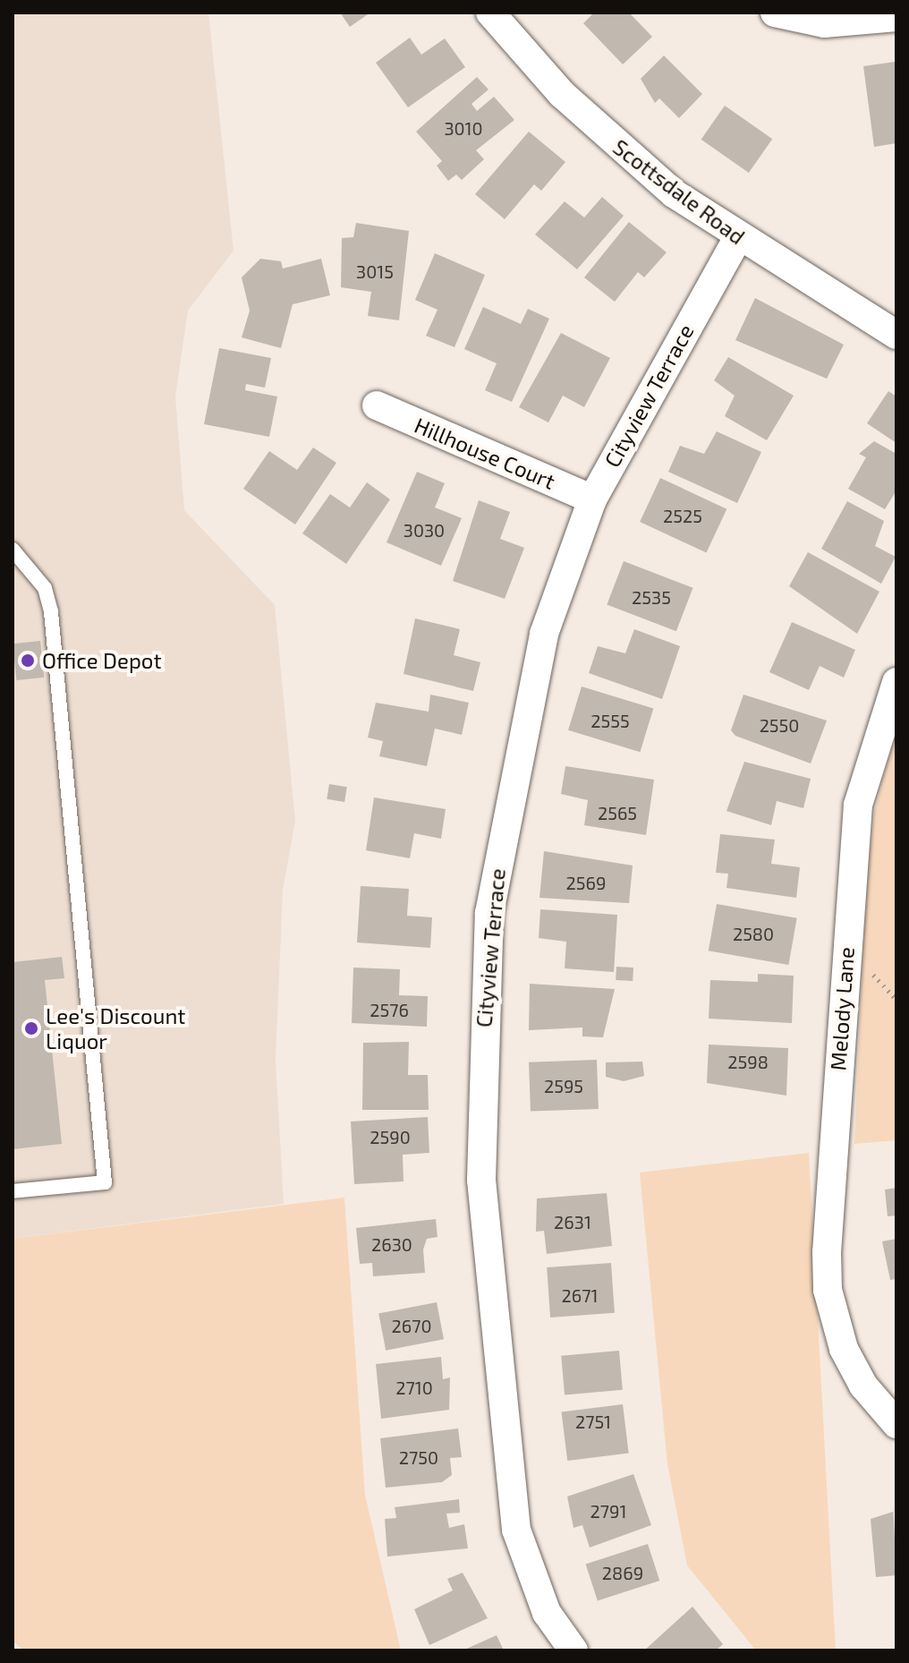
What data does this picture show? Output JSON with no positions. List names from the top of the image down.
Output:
{
  "streets": {
    "street": [
      "Scottsdale Road",
      "Cityview Terrace",
      "Hillhouse Court",
      "Melody Lane"
    ]
  },
  "crossings": [
    ["Scottsdale Road", "Cityview Terrace"],
    ["Cityview Terrace", "Hillhouse Court"]
  ],
  "places": ["Office Depot", "Lee's Discount Liquor"],
  "house_numbers": [
    "3010",
    "3015",
    "2525",
    "3030",
    "2535",
    "2555",
    "2550",
    "2565",
    "2569",
    "2580",
    "2576",
    "2598",
    "2595",
    "2590",
    "2631",
    "2630",
    "2671",
    "2670",
    "2710",
    "2751",
    "2750",
    "2791",
    "2869"
  ]
}
